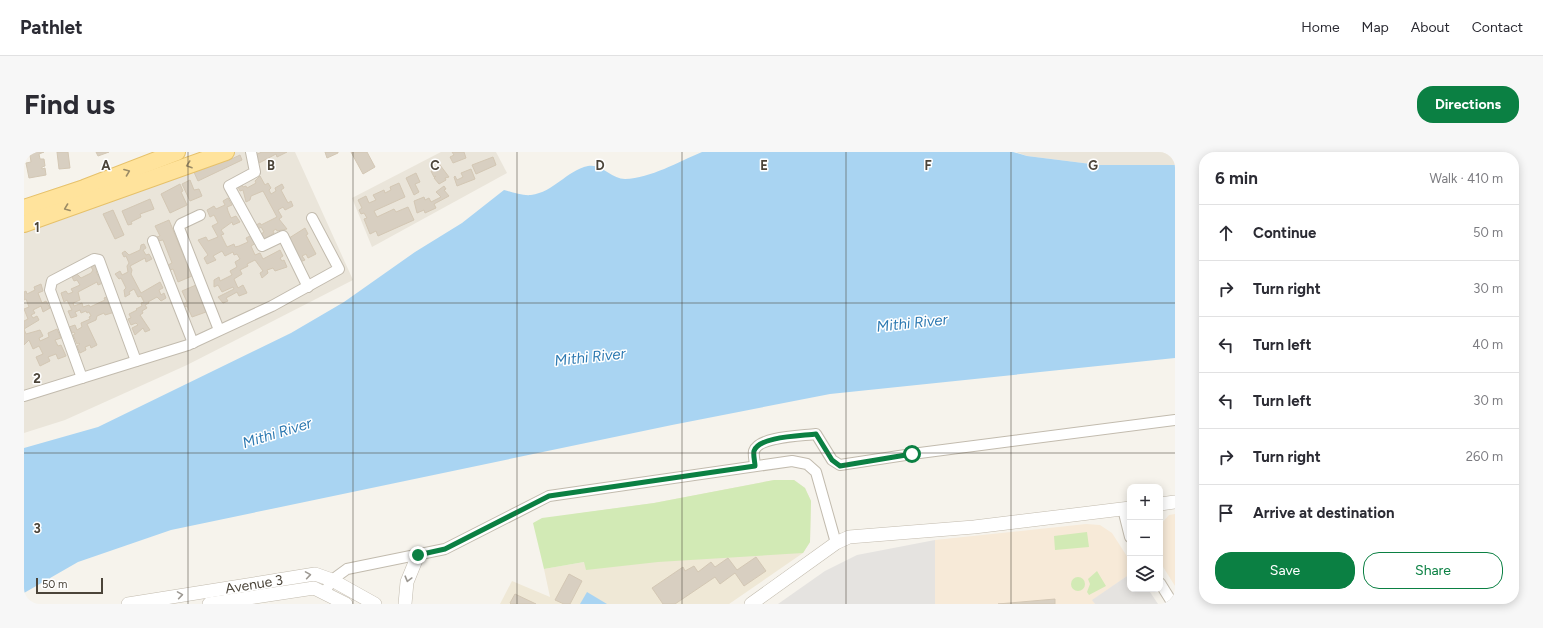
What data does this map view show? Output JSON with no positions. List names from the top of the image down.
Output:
{
  "streets": {
    "street": ["Avenue 3"]
  },
  "water": ["Mithi River"],
  "scale_bar": "50 m",
  "page": {
    "header": "Pathlet",
    "nav": [
      "Home",
      "Map",
      "About",
      "Contact"
    ],
    "buttons": [
      "Directions",
      ["Save", "Share"]
    ],
    "title": "Find us",
    "heading": ["6 min", "Walk · 410 m"],
    "list": [
      ["Continue", "50 m"],
      ["Turn right", "30 m"],
      ["Turn left", "40 m"],
      ["Turn left", "30 m"],
      ["Turn right", "260 m"],
      "Arrive at destination"
    ],
    "map_buttons": ["+", "−"],
    "scale": "50 m"
  },
  "grid": {
    "columns": [
      "A",
      "B",
      "C",
      "D",
      "E",
      "F",
      "G"
    ],
    "rows": ["1", "2", "3"]
  }
}
